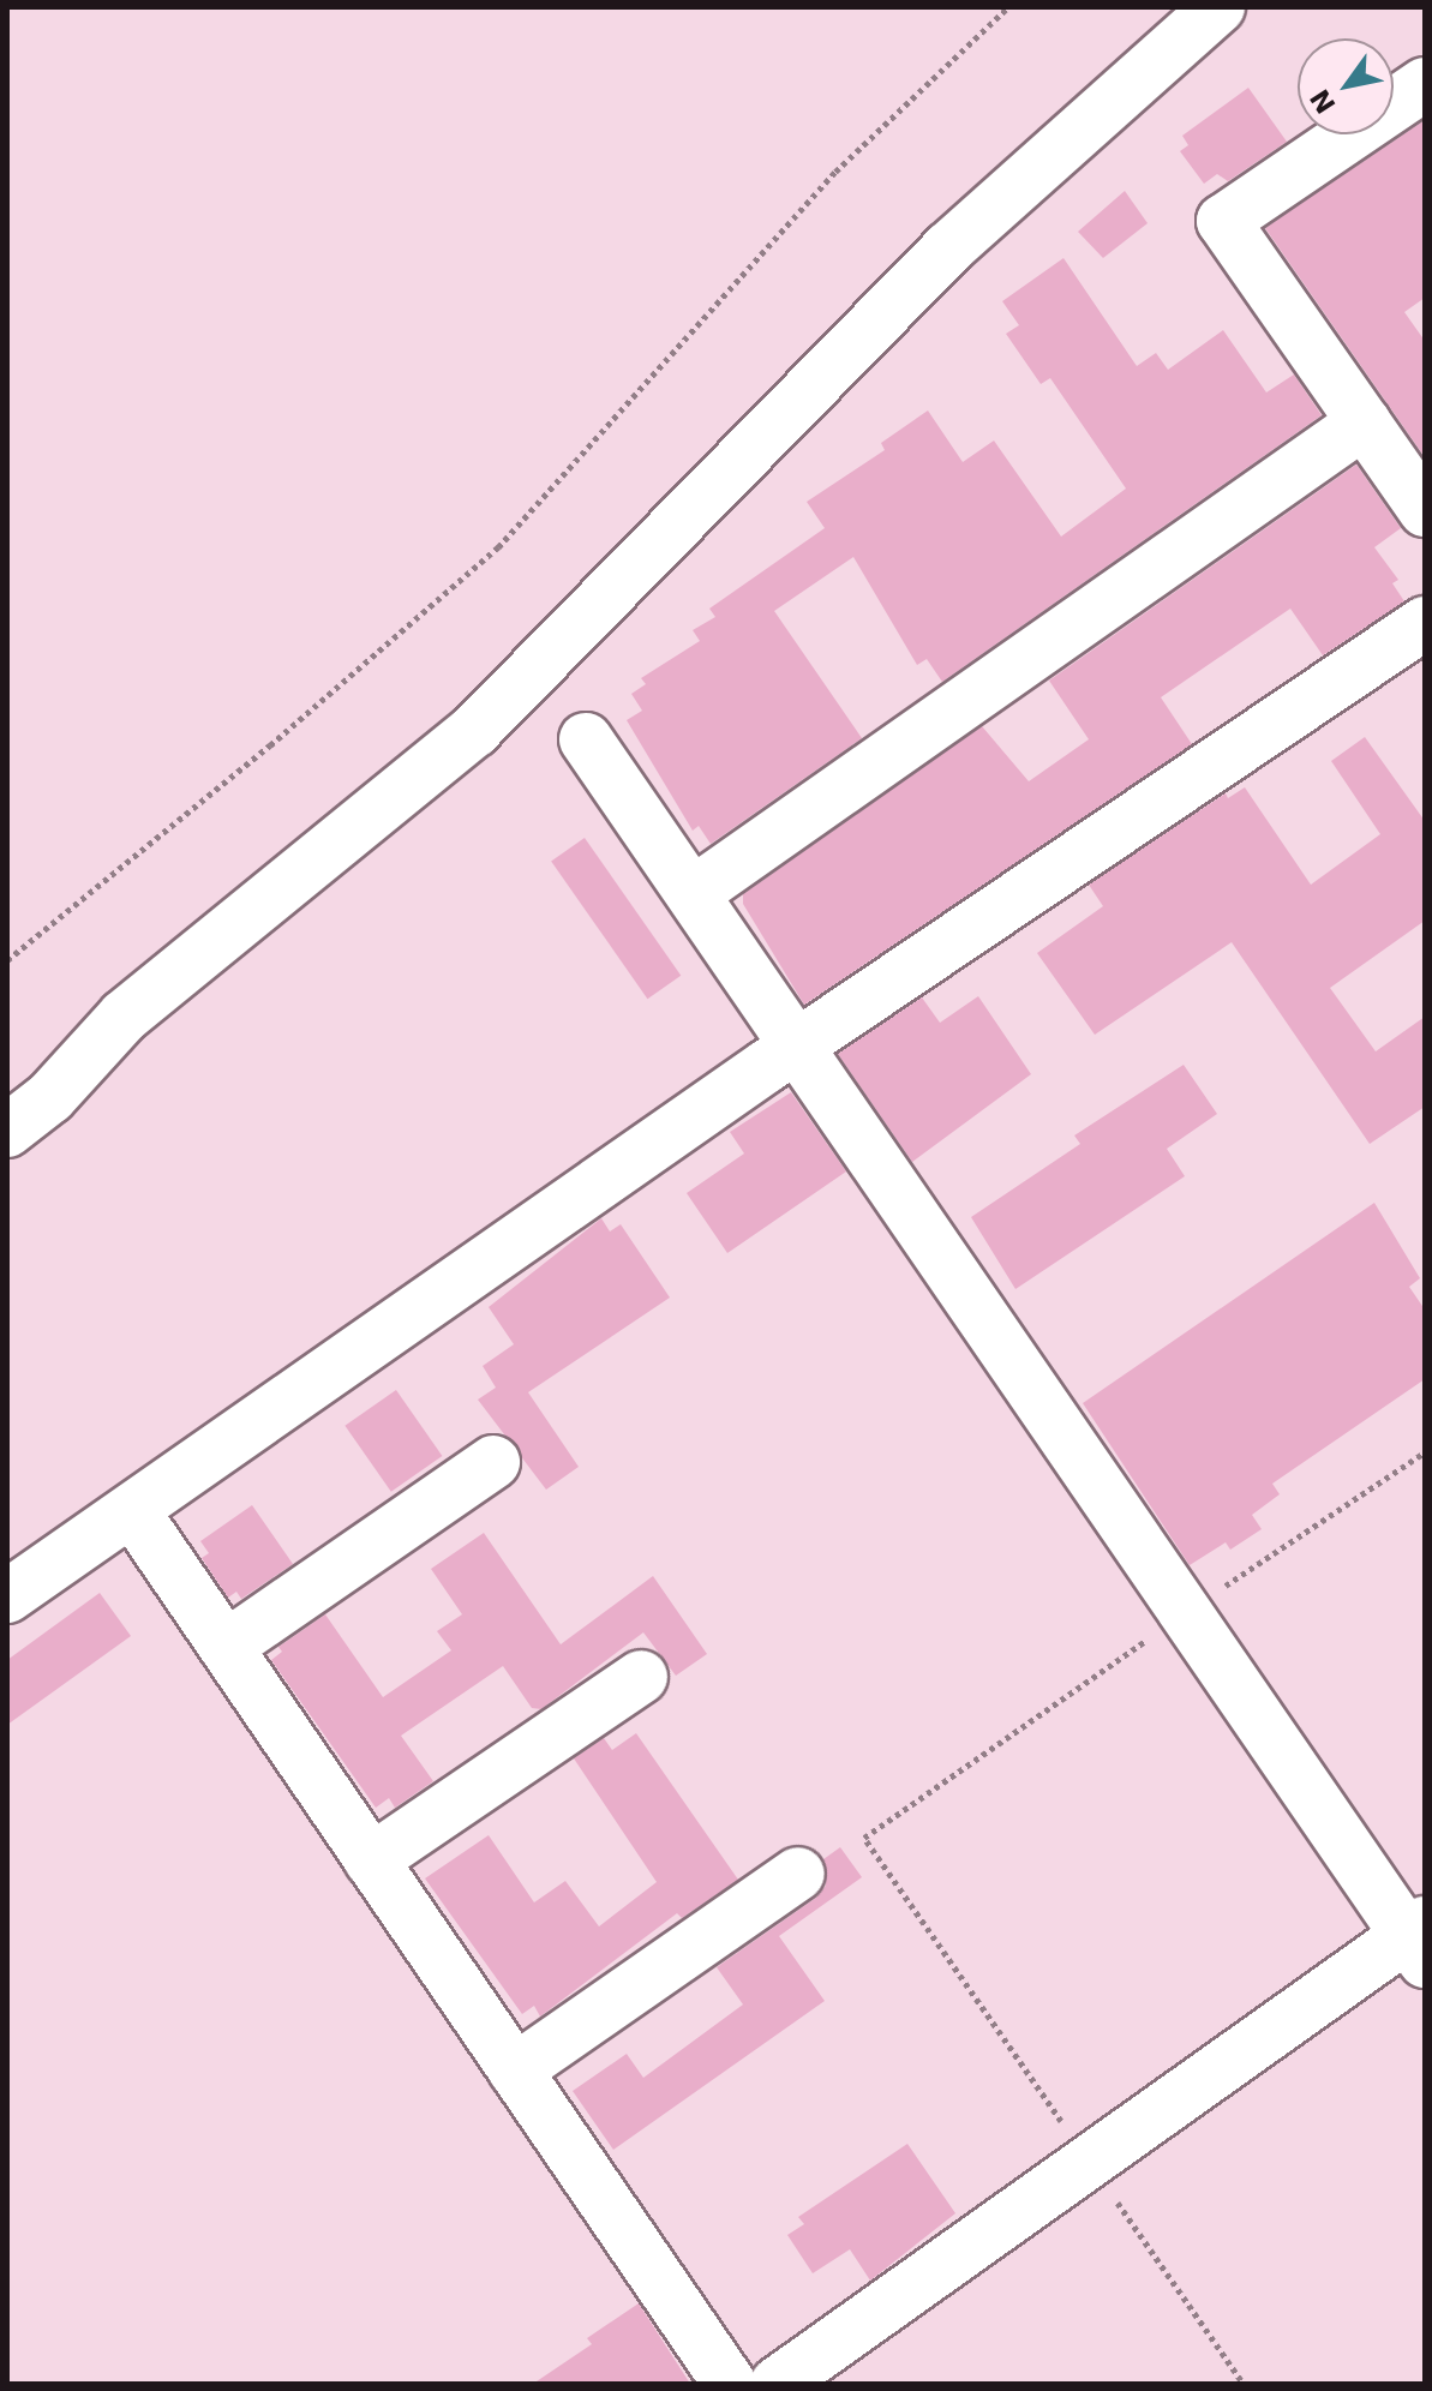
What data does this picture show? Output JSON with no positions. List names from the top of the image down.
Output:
{
  "north": "bottom left"
}
